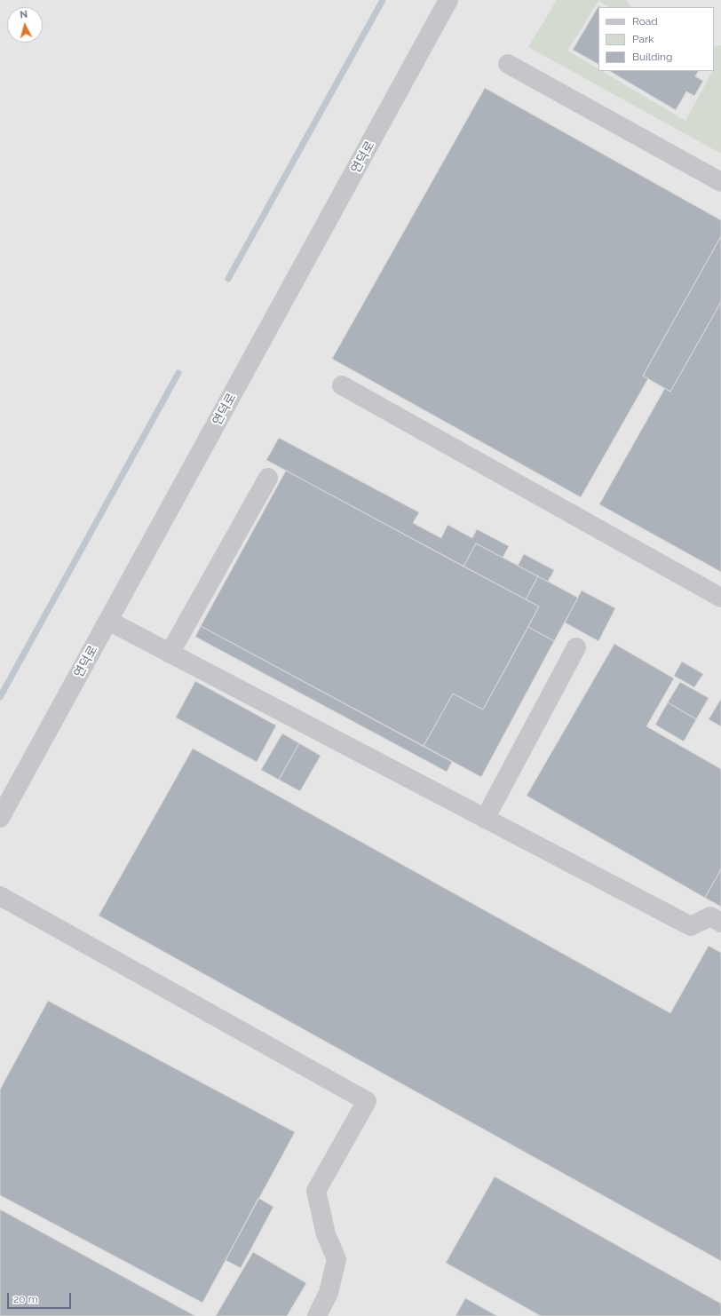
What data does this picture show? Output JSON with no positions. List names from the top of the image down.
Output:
{
  "streets": {
    "street": ["연덕로"]
  },
  "legend": ["Road", "Park", "Building"],
  "scale_bar": "20 m",
  "north": "top"
}
